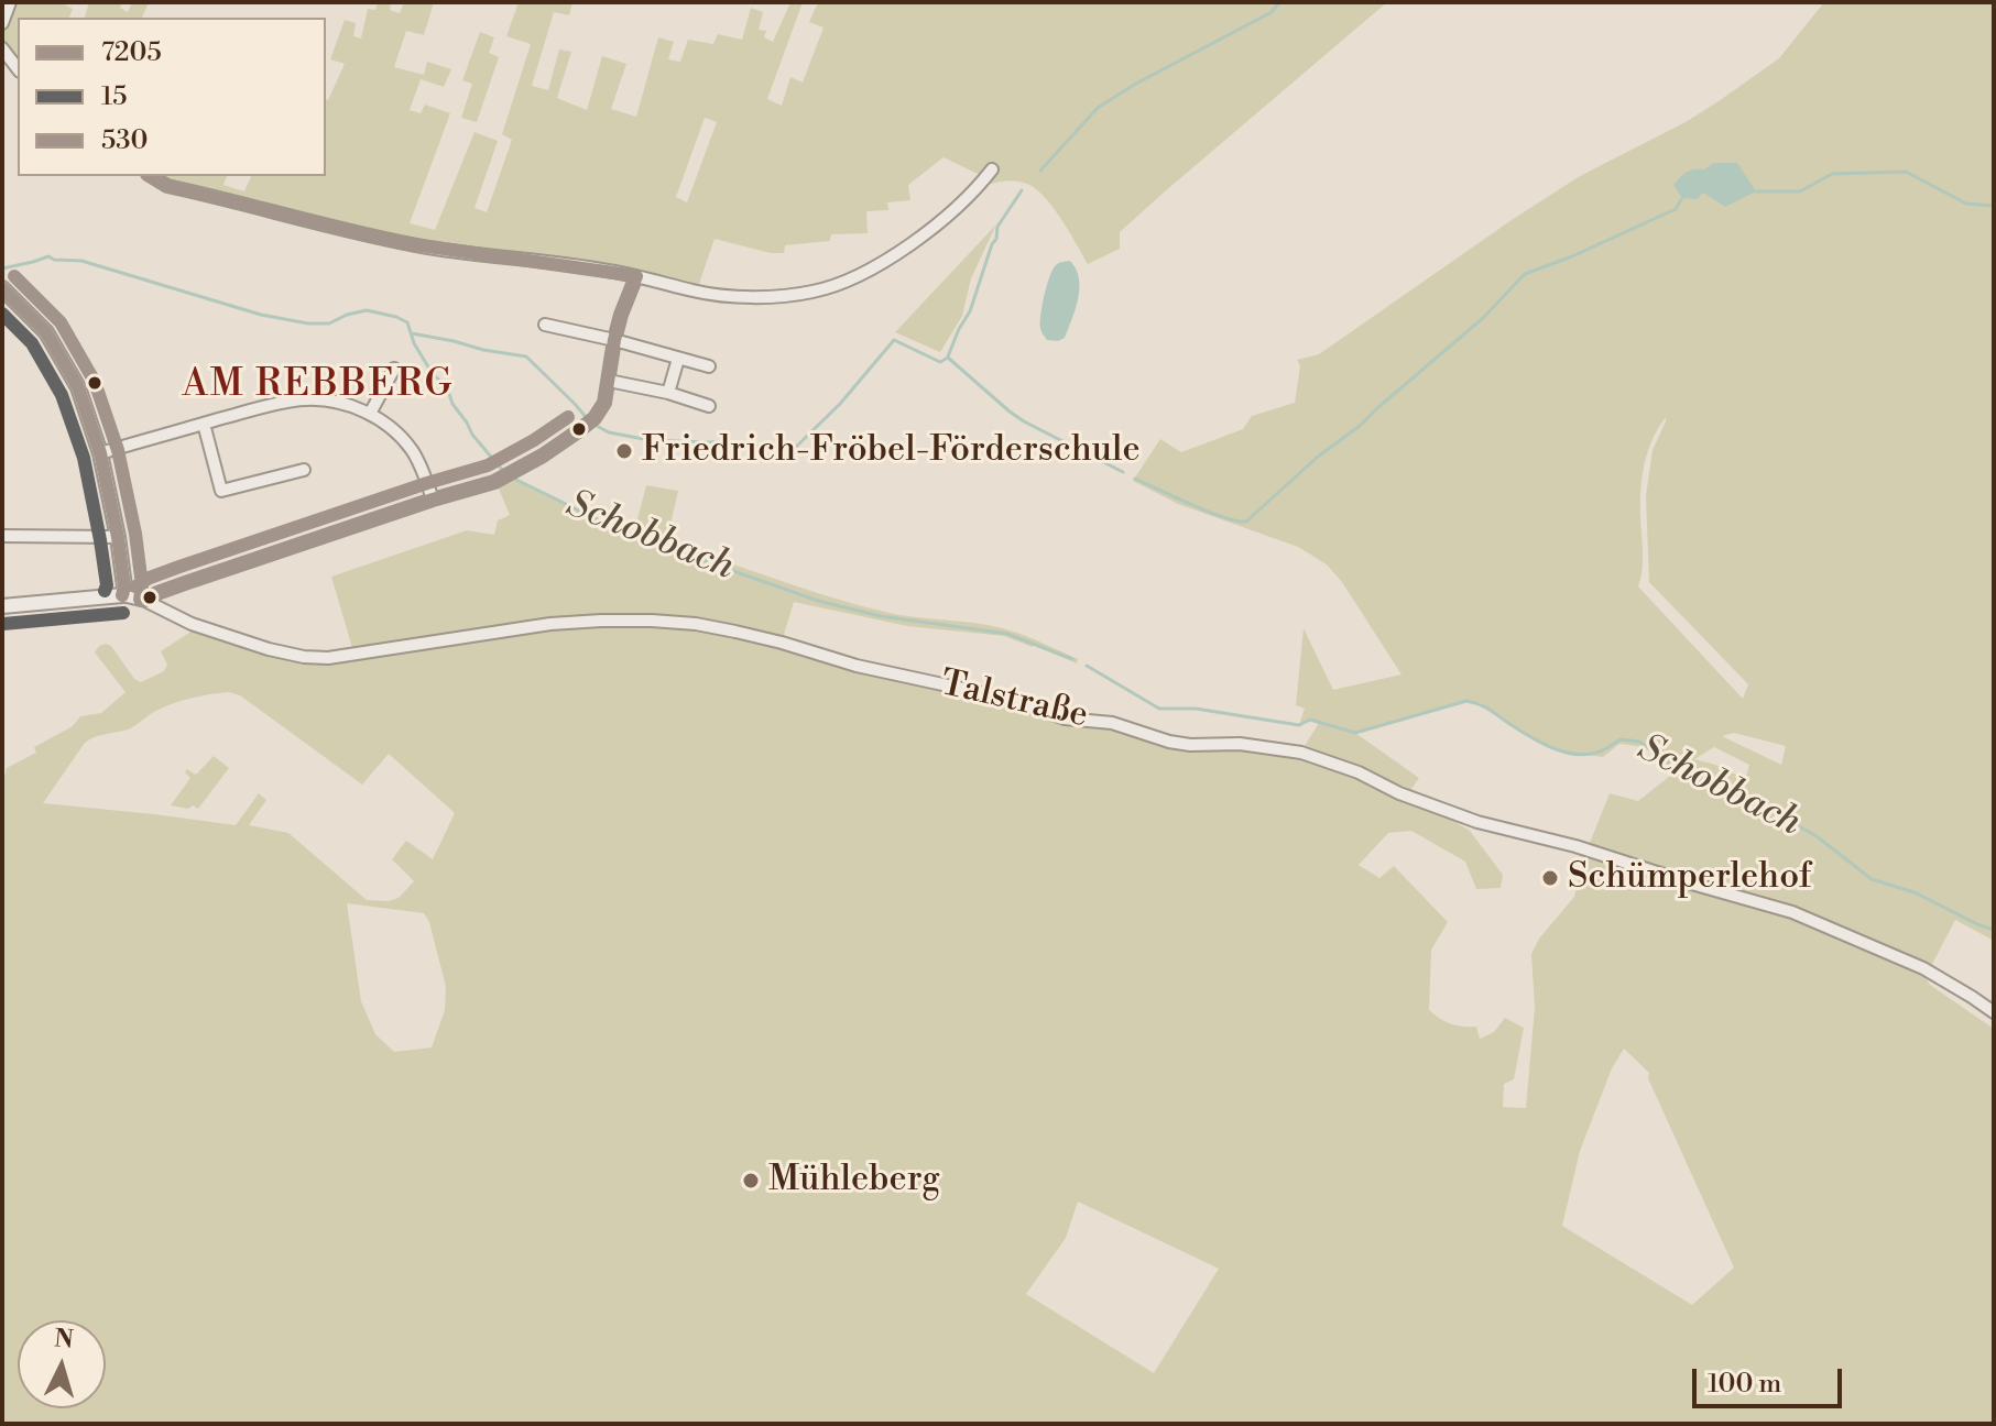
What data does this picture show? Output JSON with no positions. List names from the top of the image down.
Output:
{
  "streets": {
    "street": ["Talstraße"]
  },
  "districts": ["AM REBBERG"],
  "water": ["Schobbach"],
  "places": ["Friedrich-Fröbel-Förderschule", "Schümperlehof", "Mühleberg"],
  "lines": ["transit line 7205", "transit line 530", "transit line 15"],
  "legend": ["7205", "15", "530"],
  "scale_bar": "100 m",
  "north": "top"
}
